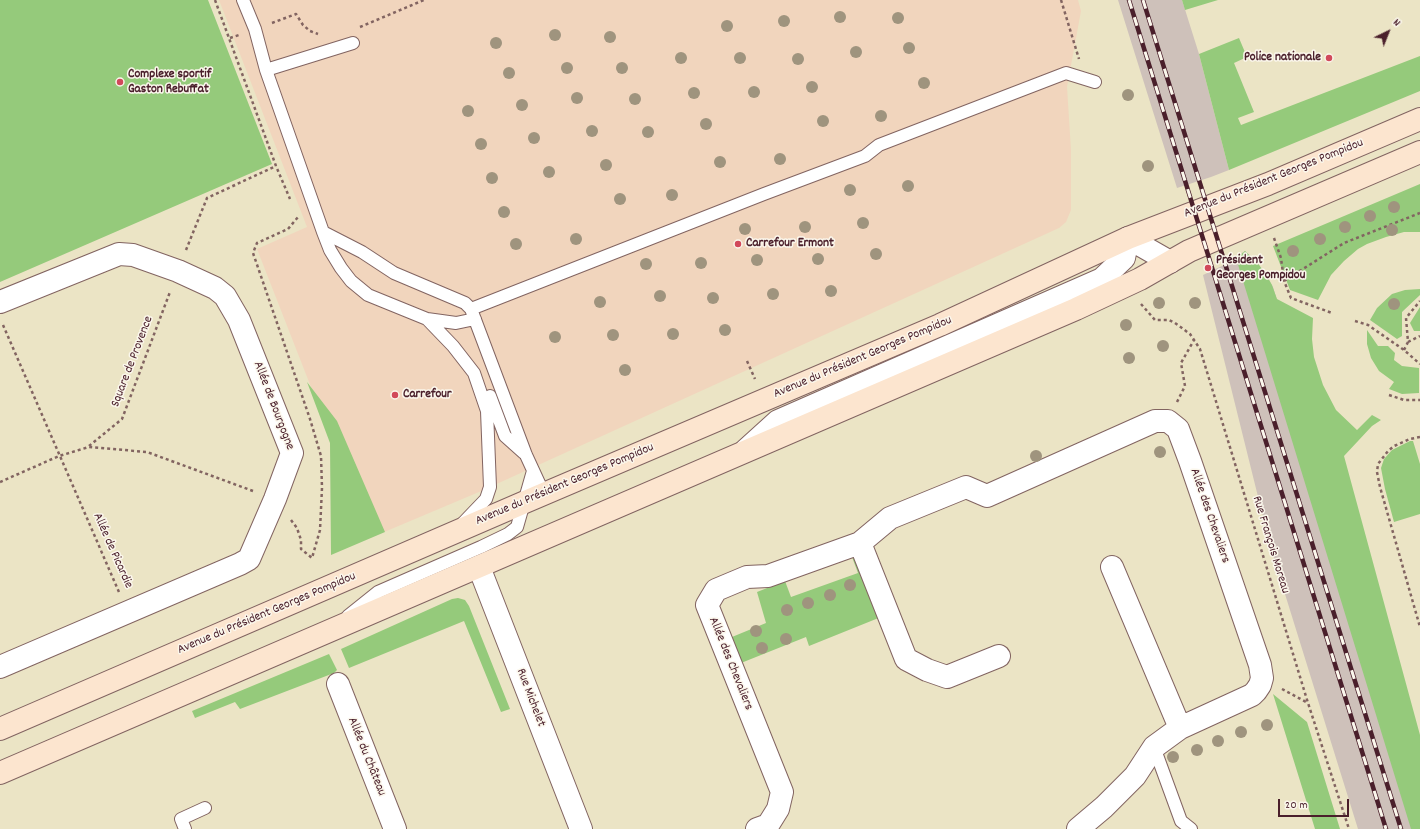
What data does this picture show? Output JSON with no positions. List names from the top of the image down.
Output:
{
  "streets": {
    "main road": ["Avenue du Président Georges Pompidou"],
    "street": [
      "Allée de Bourgogne",
      "Allée des Chevaliers",
      "Rue Michelet",
      "Allée du Château"
    ],
    "path": ["Square de Provence", "Rue François Moreau", "Allée de Picardie"]
  },
  "crossings": [
    ["Avenue du Président Georges Pompidou", "Rue Michelet"],
    ["Square de Provence", "Allée de Bourgogne"],
    ["Square de Provence", "Allée de Picardie"],
    ["Allée de Bourgogne", "Allée de Picardie"]
  ],
  "places": [
    "Police nationale",
    "Complexe sportif Gaston Rebuffat",
    "Carrefour Ermont",
    "Président Georges Pompidou",
    "Carrefour"
  ],
  "scale_bar": "20 m",
  "north": "top right"
}
